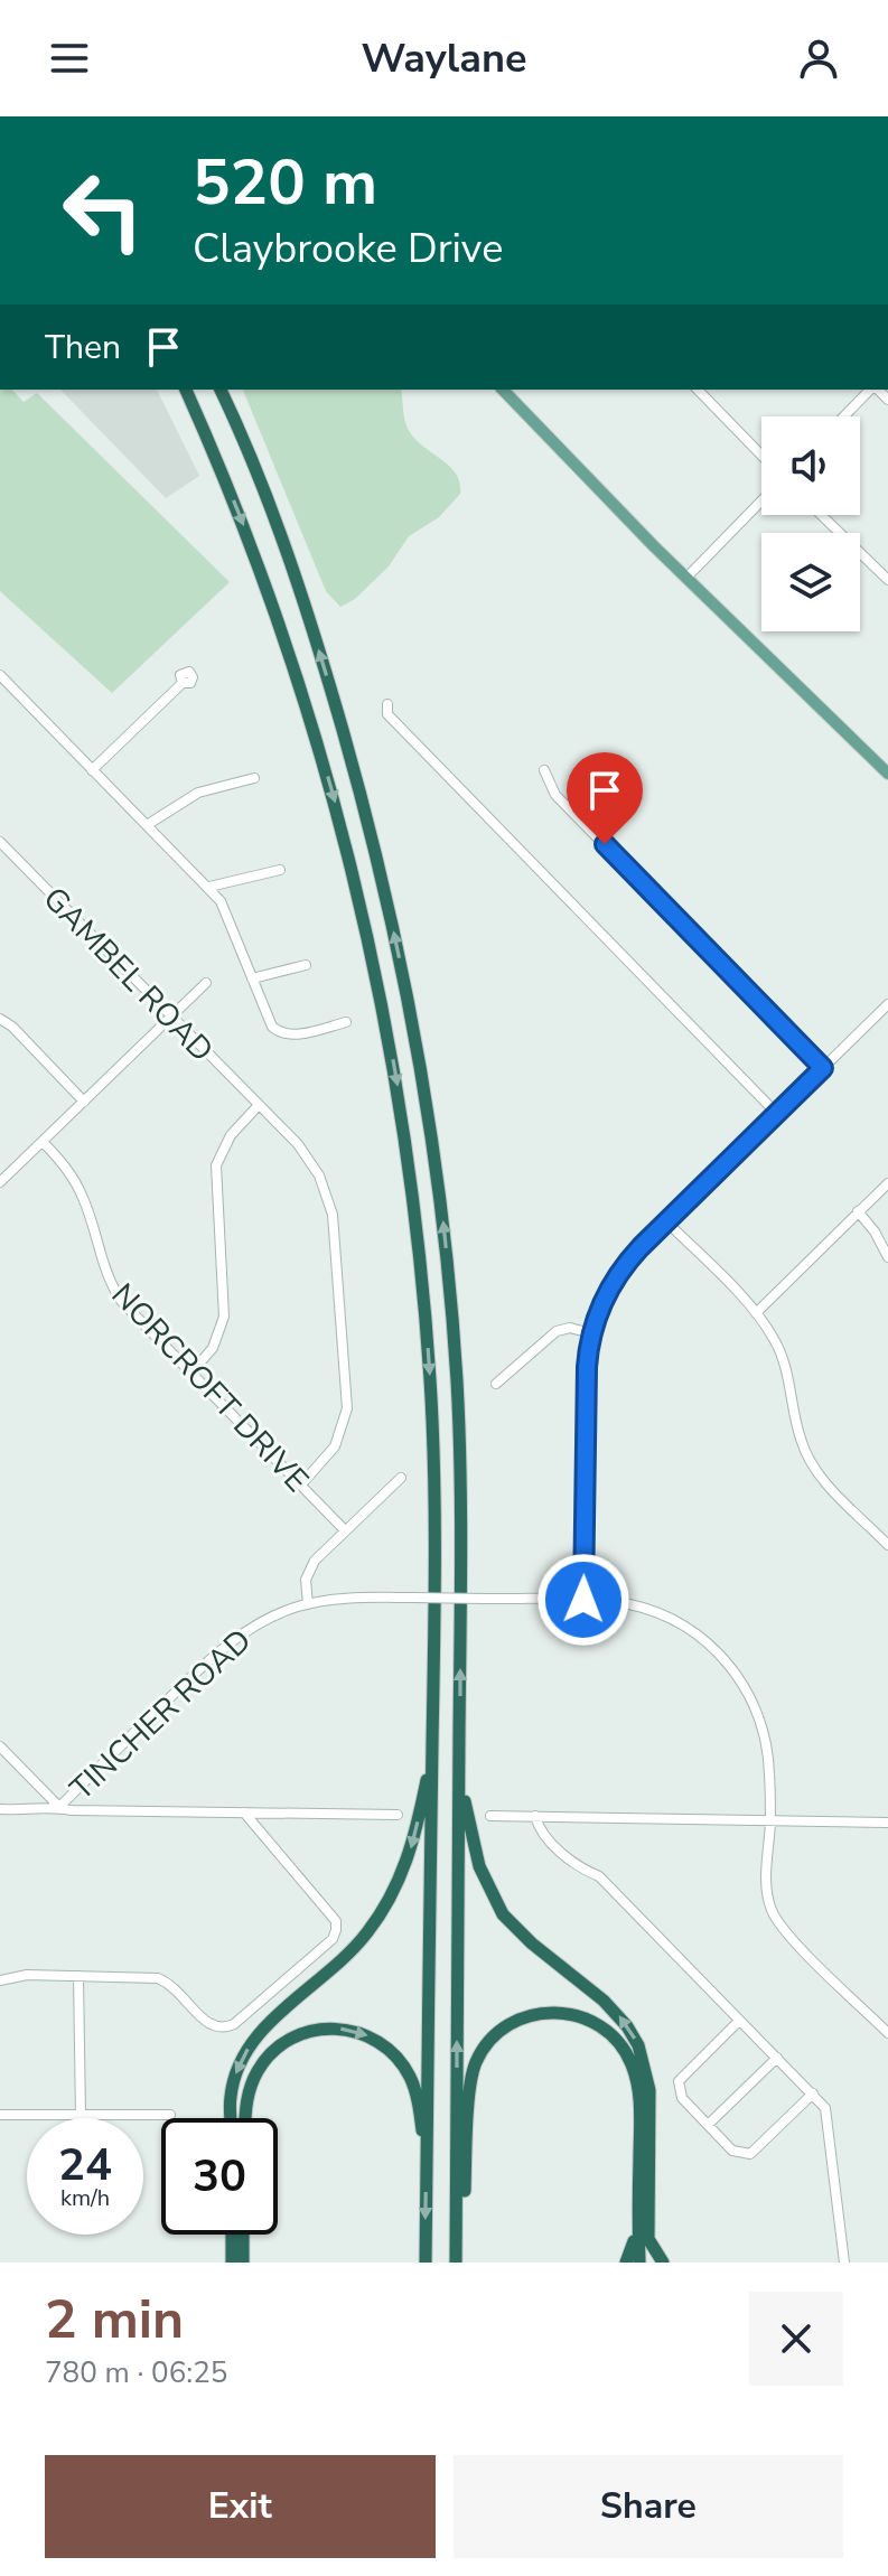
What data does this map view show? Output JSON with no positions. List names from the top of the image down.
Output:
{
  "streets": {
    "street": ["GAMBEL ROAD", "NORCROFT DRIVE", "TINCHER ROAD"]
  },
  "crossings": [
    ["GAMBEL ROAD", "NORCROFT DRIVE"]
  ],
  "page": {
    "header": "Waylane",
    "turn": ["520 m", "Claybrooke Drive"],
    "then": "Then",
    "speed": "24 km/h",
    "limit": "30",
    "heading": ["2 min", "780 m · 06:25"],
    "buttons": ["Exit", "Share"]
  }
}
